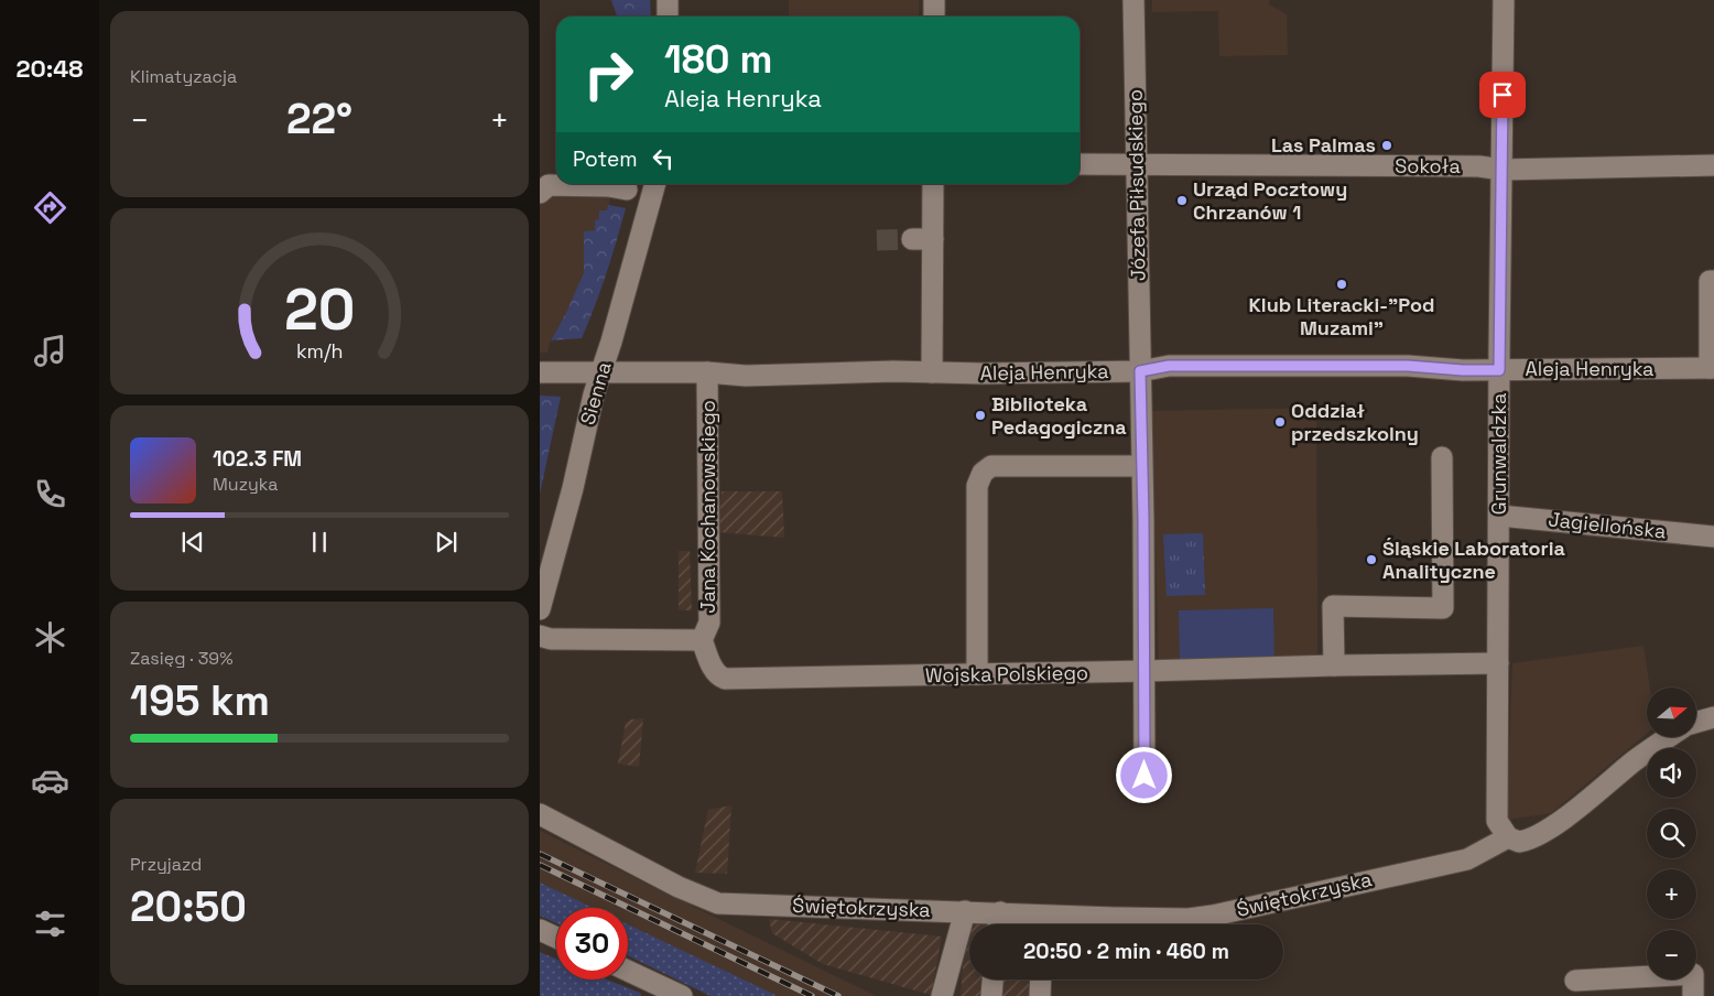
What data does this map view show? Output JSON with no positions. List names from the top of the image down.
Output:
{
  "streets": {
    "street": [
      "Sokoła",
      "Józefa Piłsudskiego",
      "Aleja Henryka",
      "Sienna",
      "Grunwaldzka",
      "Jana Kochanowskiego",
      "Jagiellońska",
      "Wojska Polskiego",
      "Świętokrzyska"
    ]
  },
  "crossings": [
    ["Sokoła", "Józefa Piłsudskiego"],
    ["Sokoła", "Grunwaldzka"],
    ["Józefa Piłsudskiego", "Aleja Henryka"],
    ["Józefa Piłsudskiego", "Wojska Polskiego"],
    ["Aleja Henryka", "Sienna"],
    ["Aleja Henryka", "Grunwaldzka"],
    ["Aleja Henryka", "Jana Kochanowskiego"],
    ["Grunwaldzka", "Jagiellońska"],
    ["Grunwaldzka", "Wojska Polskiego"],
    ["Grunwaldzka", "Świętokrzyska"],
    ["Jana Kochanowskiego", "Wojska Polskiego"]
  ],
  "places": [
    "Las Palmas",
    "Urząd Pocztowy Chrzanów 1",
    "Klub Literacki-\"Pod Muzami\"",
    "Biblioteka Pedagogiczna",
    "Oddział przedszkolny",
    "Śląskie Laboratoria Analityczne"
  ],
  "north": "right",
  "page": {
    "tabs": "20:48",
    "tile": [
      "Klimatyzacja",
      ["Zasięg · 39%", "195 km"],
      ["Przyjazd", "20:50"]
    ],
    "turn": ["180 m", "Aleja Henryka"],
    "heat": ["−", "22°", "+"],
    "then": "Potem",
    "song": ["102.3 FM", "Muzyka"],
    "map_buttons": ["+", "−"],
    "limit": "30",
    "trip": "20:50 · 2 min · 460 m",
    "gauge": ["20", "km/h"]
  }
}
